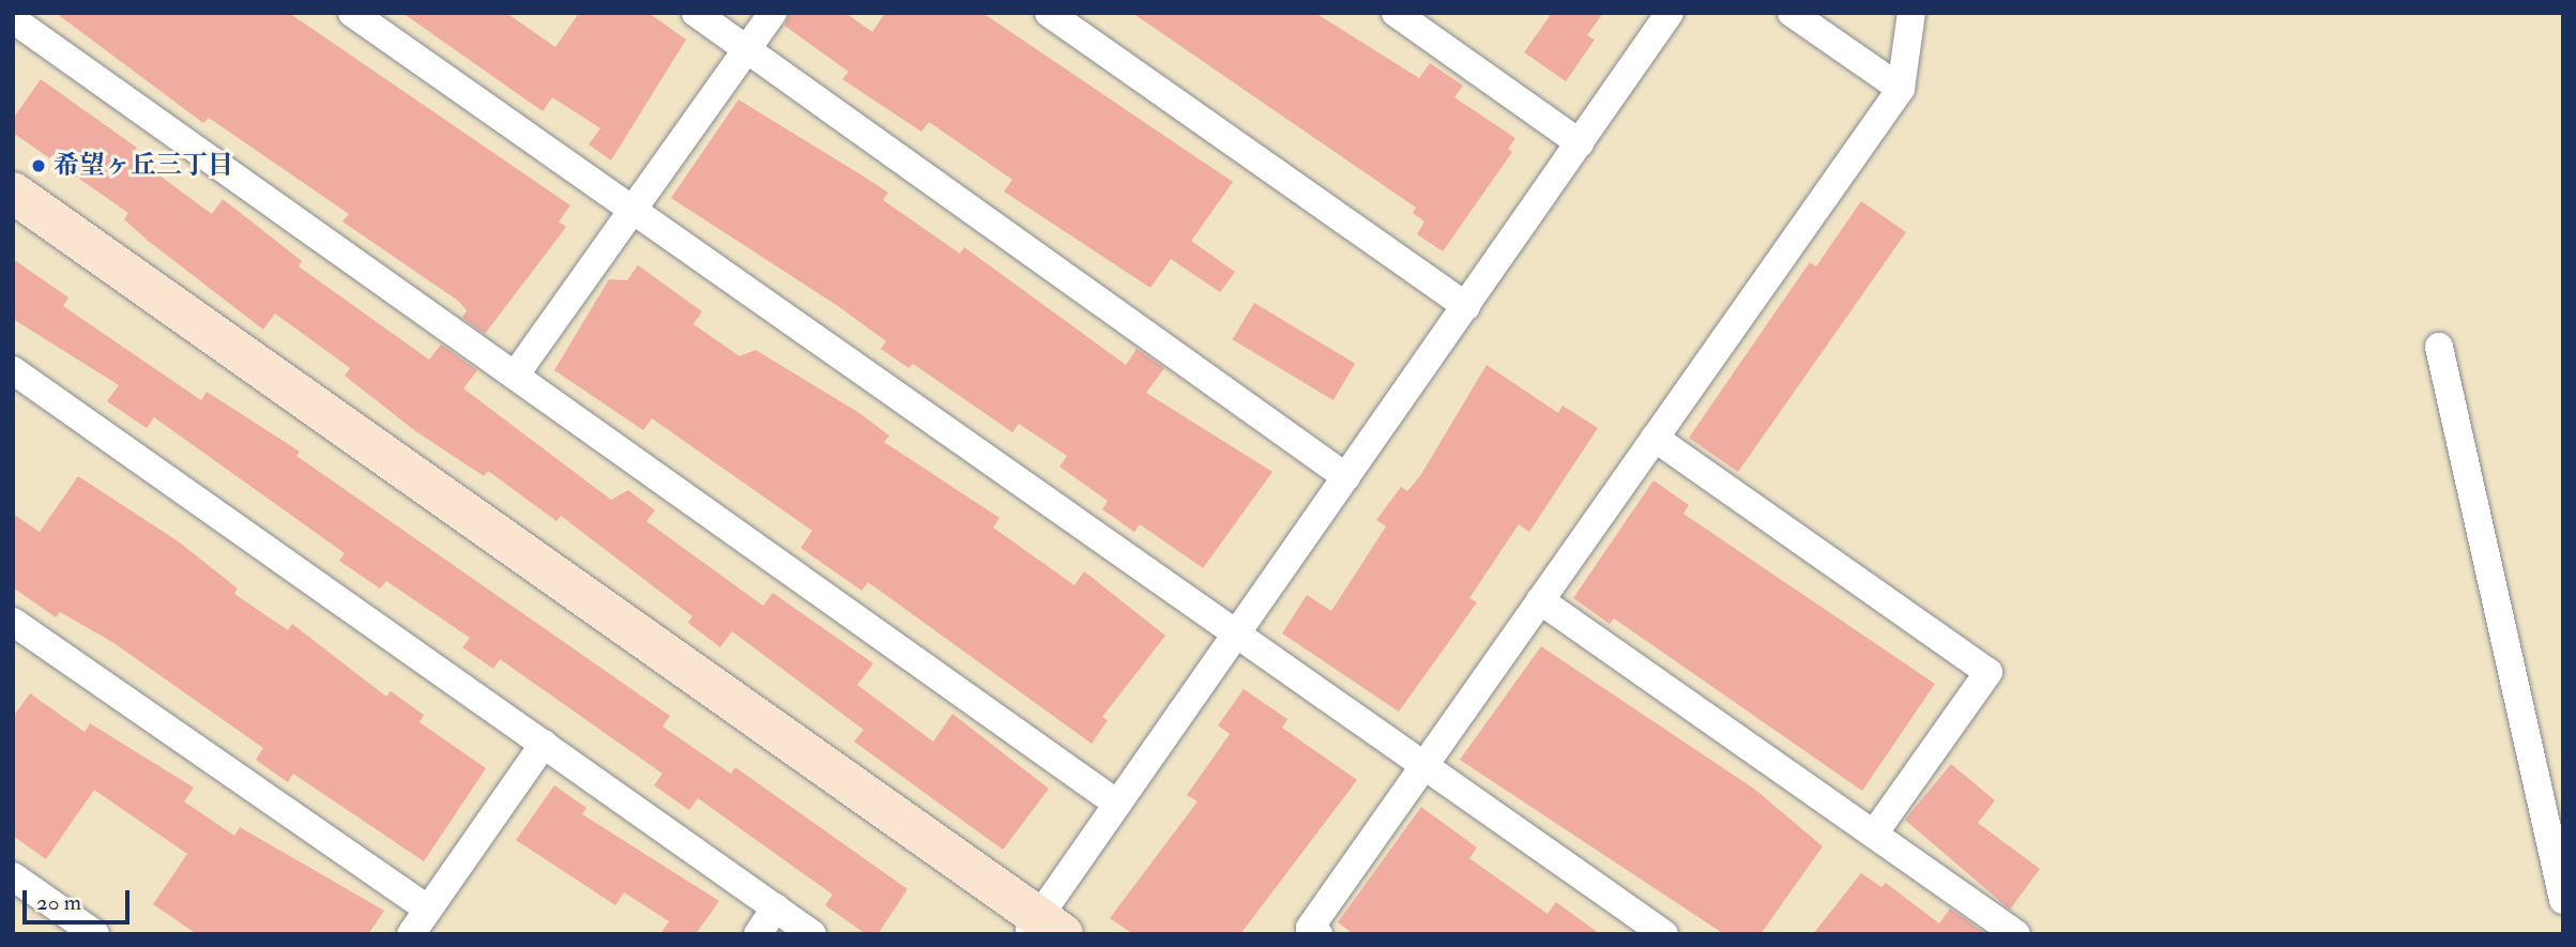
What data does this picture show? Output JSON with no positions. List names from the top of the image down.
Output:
{
  "places": ["希望ヶ丘三丁目"],
  "scale_bar": "20 m"
}
